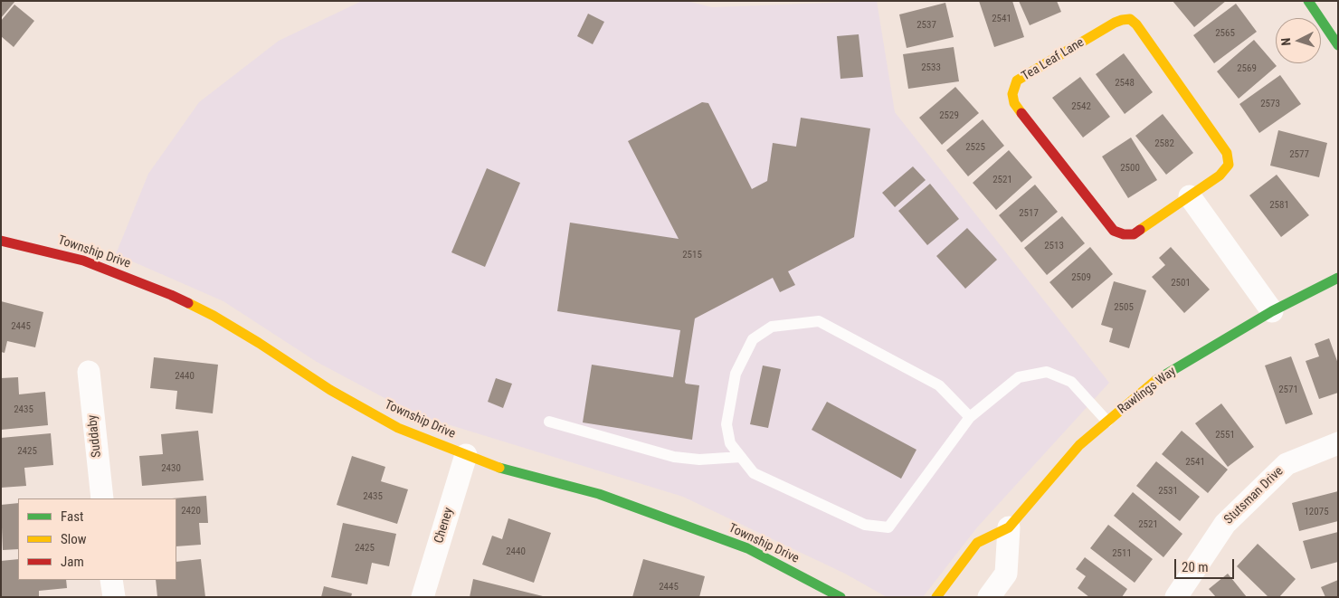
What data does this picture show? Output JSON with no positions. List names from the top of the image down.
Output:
{
  "streets": {
    "street": [
      "Tea Leaf Lane",
      "Township Drive",
      "Rawlings Way",
      "Suddaby",
      "Stutsman Drive",
      "Cheney"
    ]
  },
  "crossings": [
    ["Township Drive", "Cheney"]
  ],
  "house_numbers": [
    "2541",
    "2537",
    "2565",
    "2533",
    "2569",
    "2548",
    "2573",
    "2542",
    "2529",
    "2582",
    "2525",
    "2577",
    "2500",
    "2521",
    "2581",
    "2517",
    "2513",
    "2515",
    "2509",
    "2501",
    "2505",
    "2445",
    "2440",
    "2571",
    "2435",
    "2551",
    "2425",
    "2541",
    "2430",
    "2531",
    "2435",
    "2420",
    "12075",
    "2521",
    "2425",
    "2440",
    "2511",
    "2445"
  ],
  "legend": ["Fast", "Slow", "Jam"],
  "scale_bar": "20 m",
  "north": "left"
}
